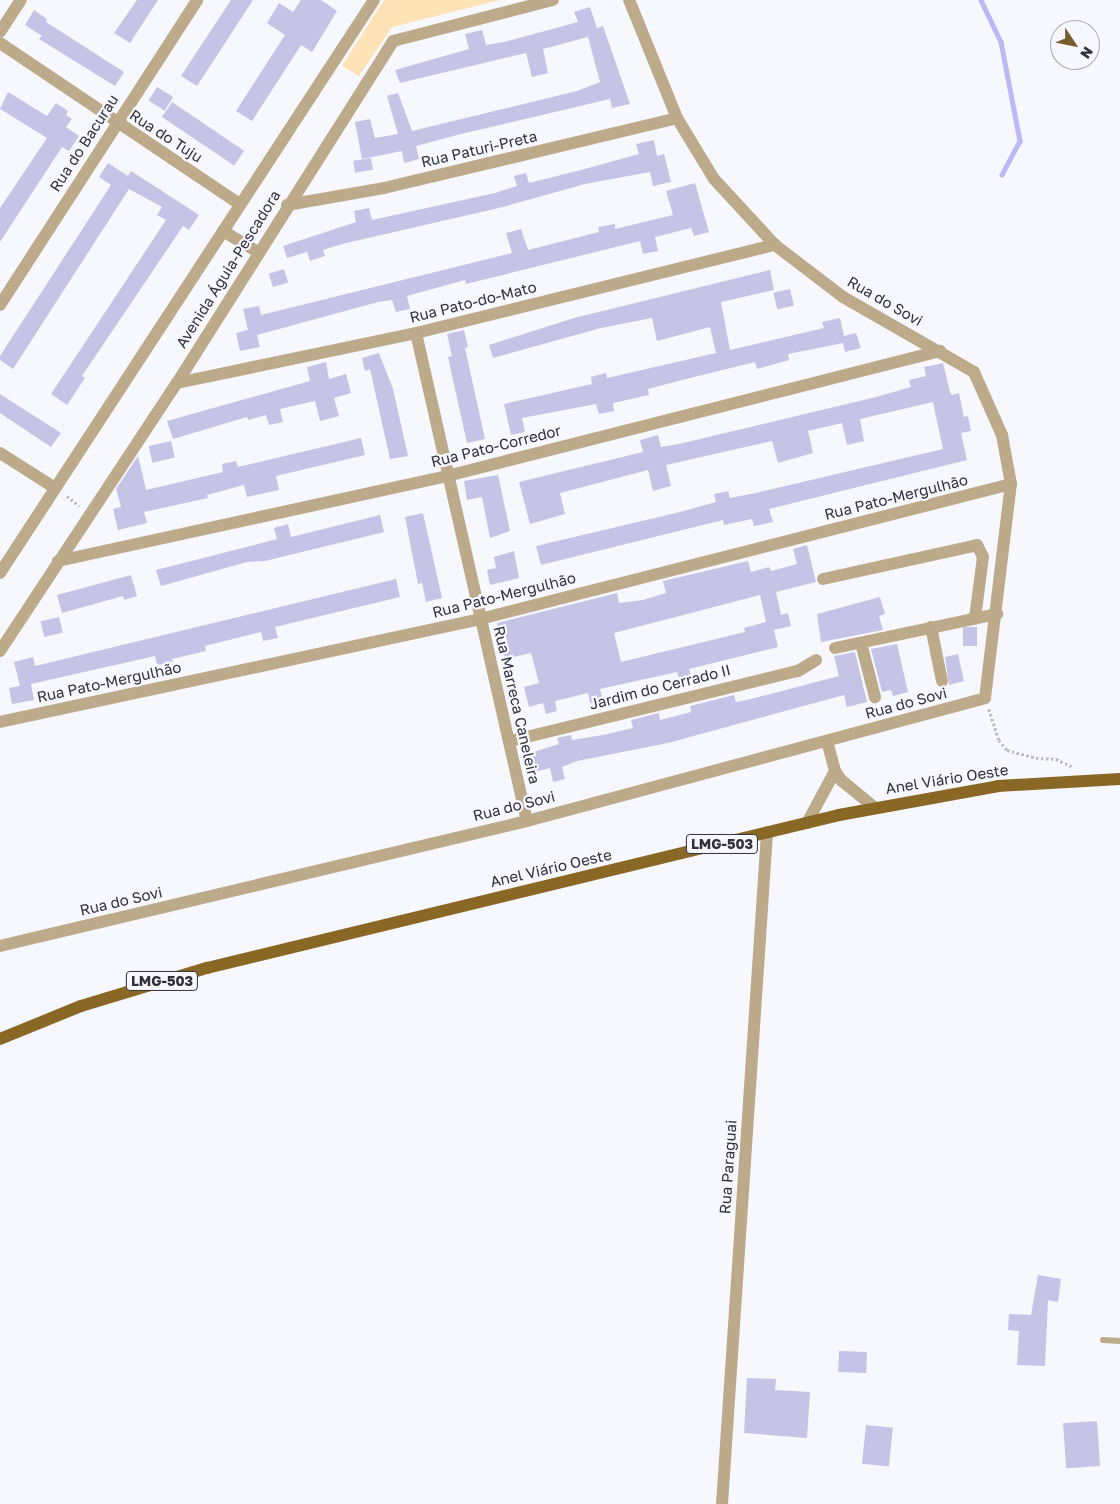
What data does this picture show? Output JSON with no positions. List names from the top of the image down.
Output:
{
  "streets": {
    "main road": ["Anel Viário Oeste", "LMG-503"],
    "street": [
      "Rua do Tuju",
      "Rua do Bacurau",
      "Rua Paturi-Preta",
      "Avenida Águia-Pescadora",
      "Rua do Sovi",
      "Rua Pato-do-Mato",
      "Rua Pato-Corredor",
      "Rua Pato-Mergulhão",
      "Jardim do Cerrado II",
      "Rua Marreca Caneleira",
      "Rua Paraguai"
    ]
  },
  "crossings": [
    ["Rua do Tuju", "Rua do Bacurau"],
    ["Rua do Tuju", "Avenida Águia-Pescadora"],
    ["Rua Paturi-Preta", "Avenida Águia-Pescadora"],
    ["Rua Paturi-Preta", "Rua do Sovi"],
    ["Avenida Águia-Pescadora", "Rua Pato-do-Mato"],
    ["Avenida Águia-Pescadora", "Rua Pato-Corredor"],
    ["Rua do Sovi", "Rua Pato-do-Mato"],
    ["Rua do Sovi", "Rua Pato-Corredor"],
    ["Rua do Sovi", "Rua Pato-Mergulhão"],
    ["Rua do Sovi", "Rua Marreca Caneleira"],
    ["Rua Pato-do-Mato", "Rua Marreca Caneleira"],
    ["Rua Pato-Corredor", "Rua Marreca Caneleira"],
    ["Rua Pato-Mergulhão", "Rua Marreca Caneleira"],
    ["Jardim do Cerrado II", "Rua Marreca Caneleira"],
    ["Anel Viário Oeste", "Rua Paraguai"]
  ],
  "north": "bottom right"
}
